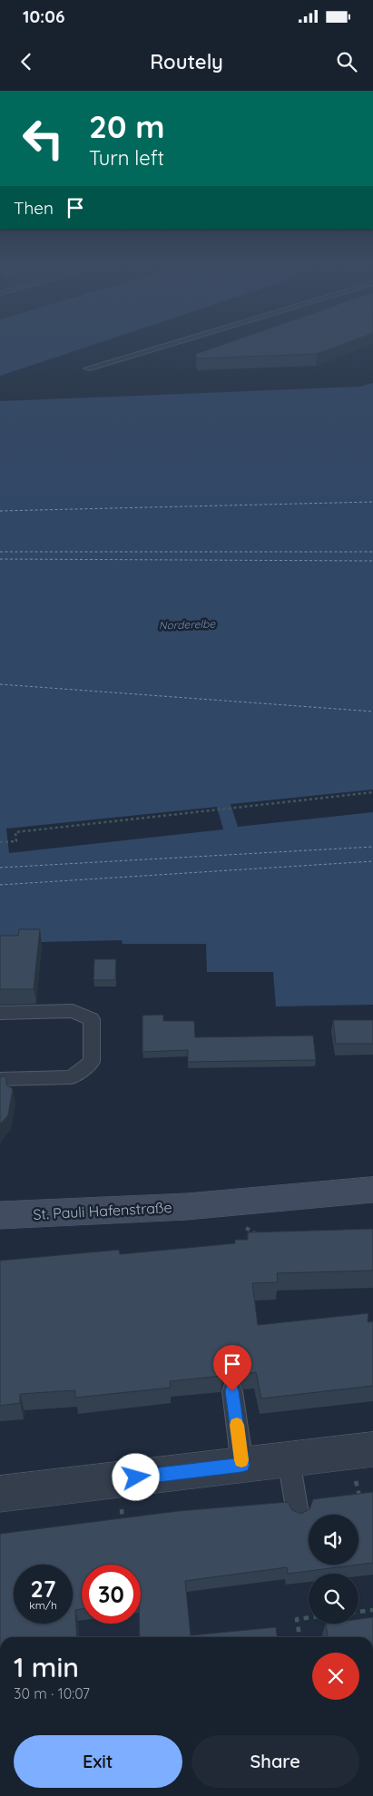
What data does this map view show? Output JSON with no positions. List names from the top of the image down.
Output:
{
  "streets": {
    "main road": ["St. Pauli Hafenstraße"]
  },
  "water": ["Norderelbe"],
  "page": {
    "status": "10:06",
    "header": "Routely",
    "turn": ["20 m", "Turn left"],
    "then": "Then",
    "speed": "27 km/h",
    "limit": "30",
    "heading": ["1 min", "30 m · 10:07"],
    "buttons": ["Exit", "Share"]
  }
}
